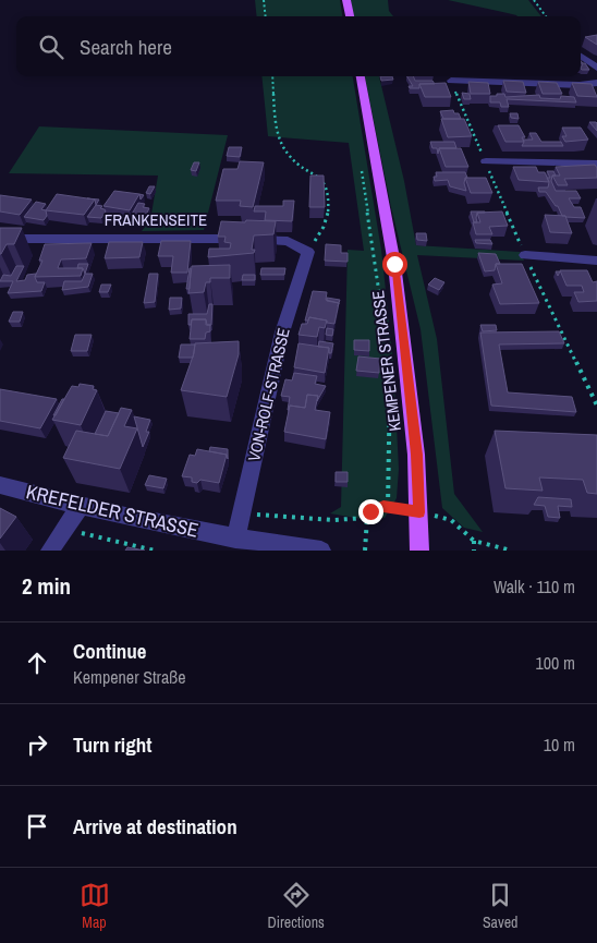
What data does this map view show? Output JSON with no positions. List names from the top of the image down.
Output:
{
  "streets": {
    "main road": ["KEMPENER STRASSE"],
    "street": ["FRANKENSEITE", "VON-ROLF-STRASSE", "KREFELDER STRASSE"]
  },
  "crossings": [
    ["FRANKENSEITE", "VON-ROLF-STRASSE"],
    ["VON-ROLF-STRASSE", "KREFELDER STRASSE"]
  ],
  "page": {
    "search": "Search here",
    "heading": ["2 min", "Walk · 110 m"],
    "list": [
      ["Continue", "Kempener Straße", "100 m"],
      ["Turn right", "10 m"],
      "Arrive at destination"
    ],
    "nav": ["Map", "Directions", "Saved"]
  }
}
